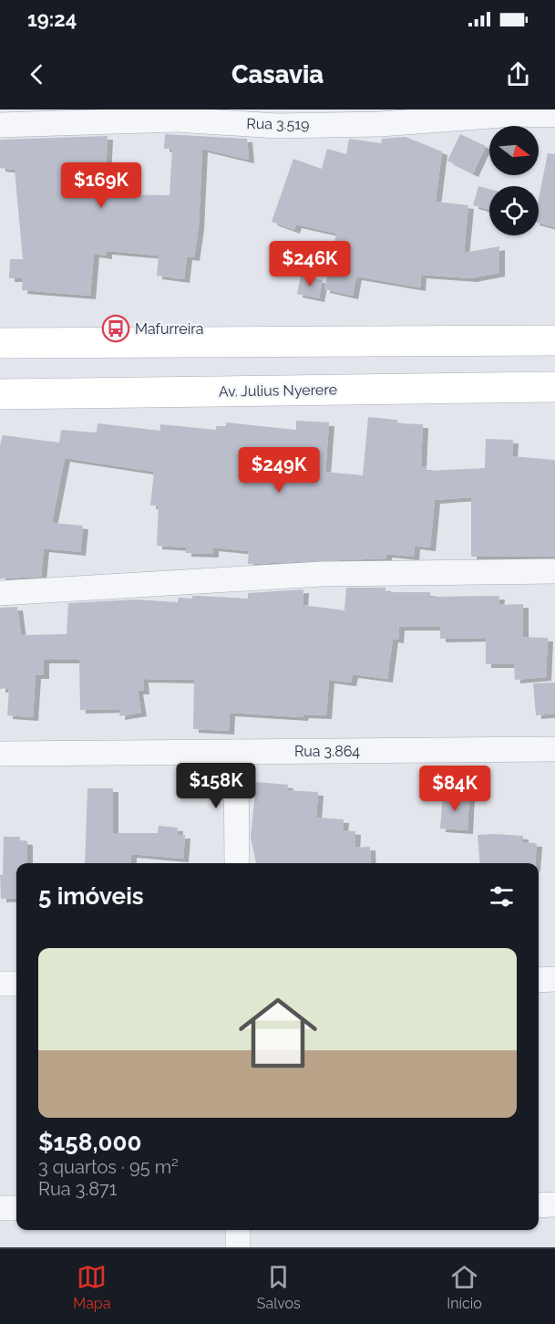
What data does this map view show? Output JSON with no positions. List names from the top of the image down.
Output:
{
  "streets": {
    "main road": ["Av. Julius Nyerere"],
    "street": ["Rua 3.519", "Rua 3.864"]
  },
  "places": {
    "bus stop": ["Mafurreira"]
  },
  "north": "right",
  "page": {
    "status": "19:24",
    "header": "Casavia",
    "price": [
      "$169K",
      "$246K",
      "$249K",
      "$158K",
      "$84K"
    ],
    "heading": "5 imóveis",
    "list": [
      {
        "name": "$158,000",
        "note": "3 quartos · 95 m² · Rua 3.871"
      }
    ],
    "tabs": ["Mapa", "Salvos", "Início"]
  }
}
